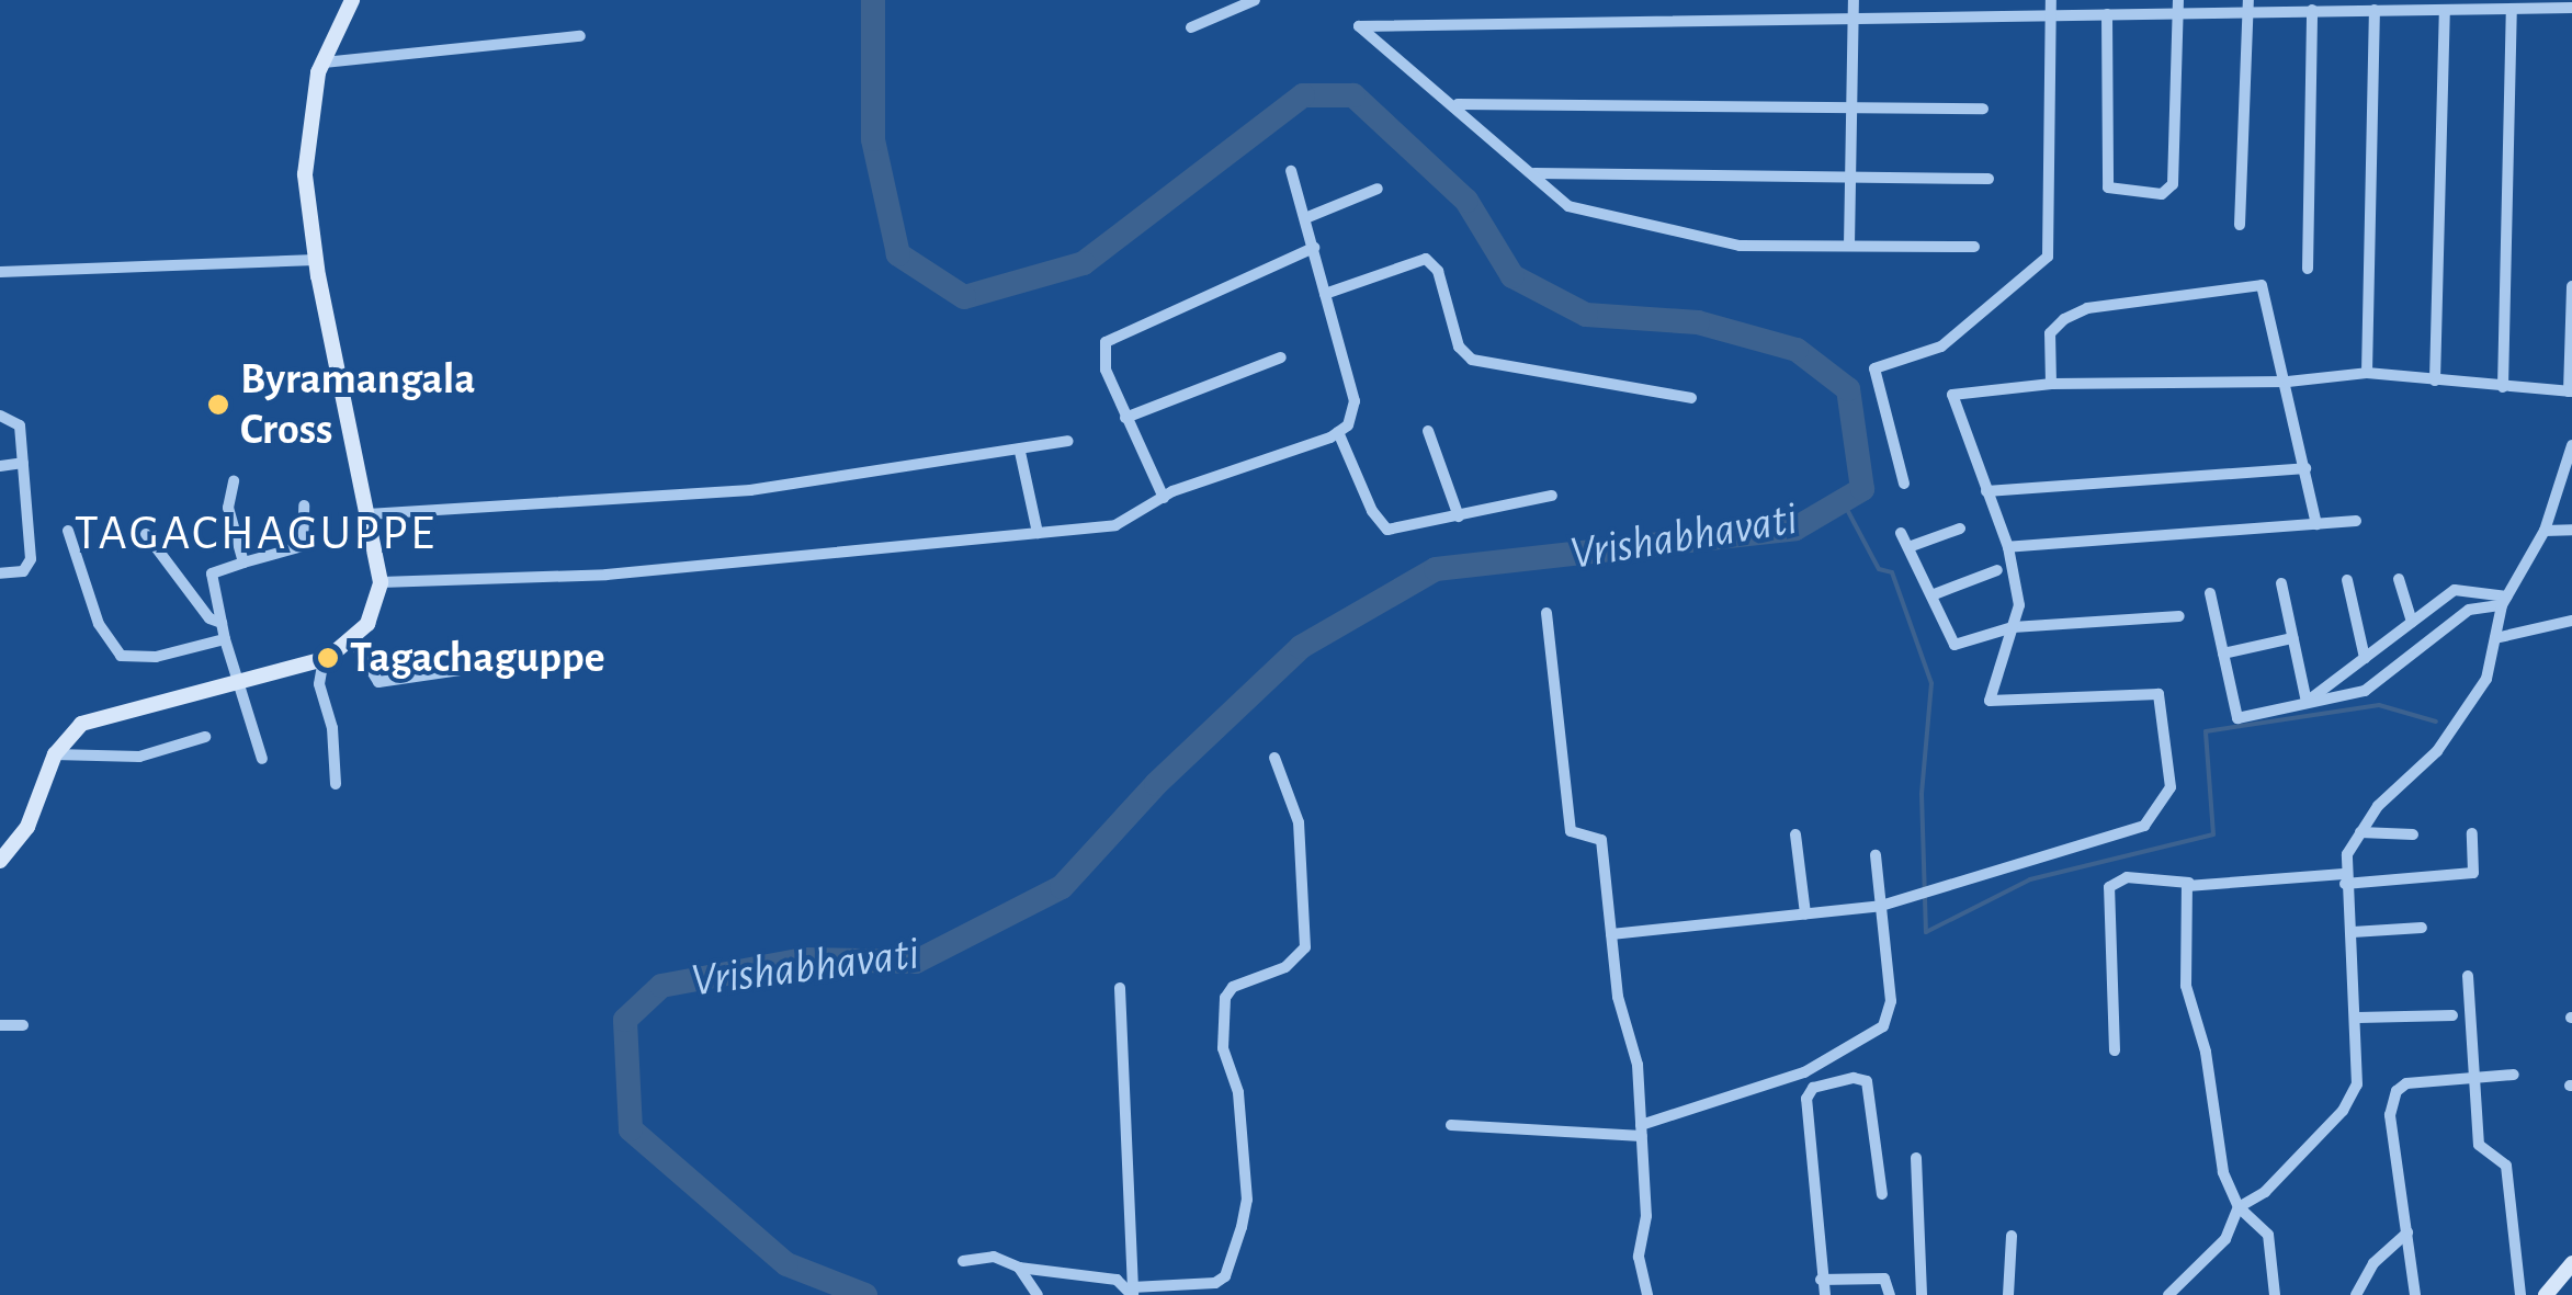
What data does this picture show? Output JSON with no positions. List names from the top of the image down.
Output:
{
  "districts": ["TAGACHAGUPPE"],
  "water": ["Vrishabhavati"],
  "places": ["Byramangala Cross", "Tagachaguppe"]
}
